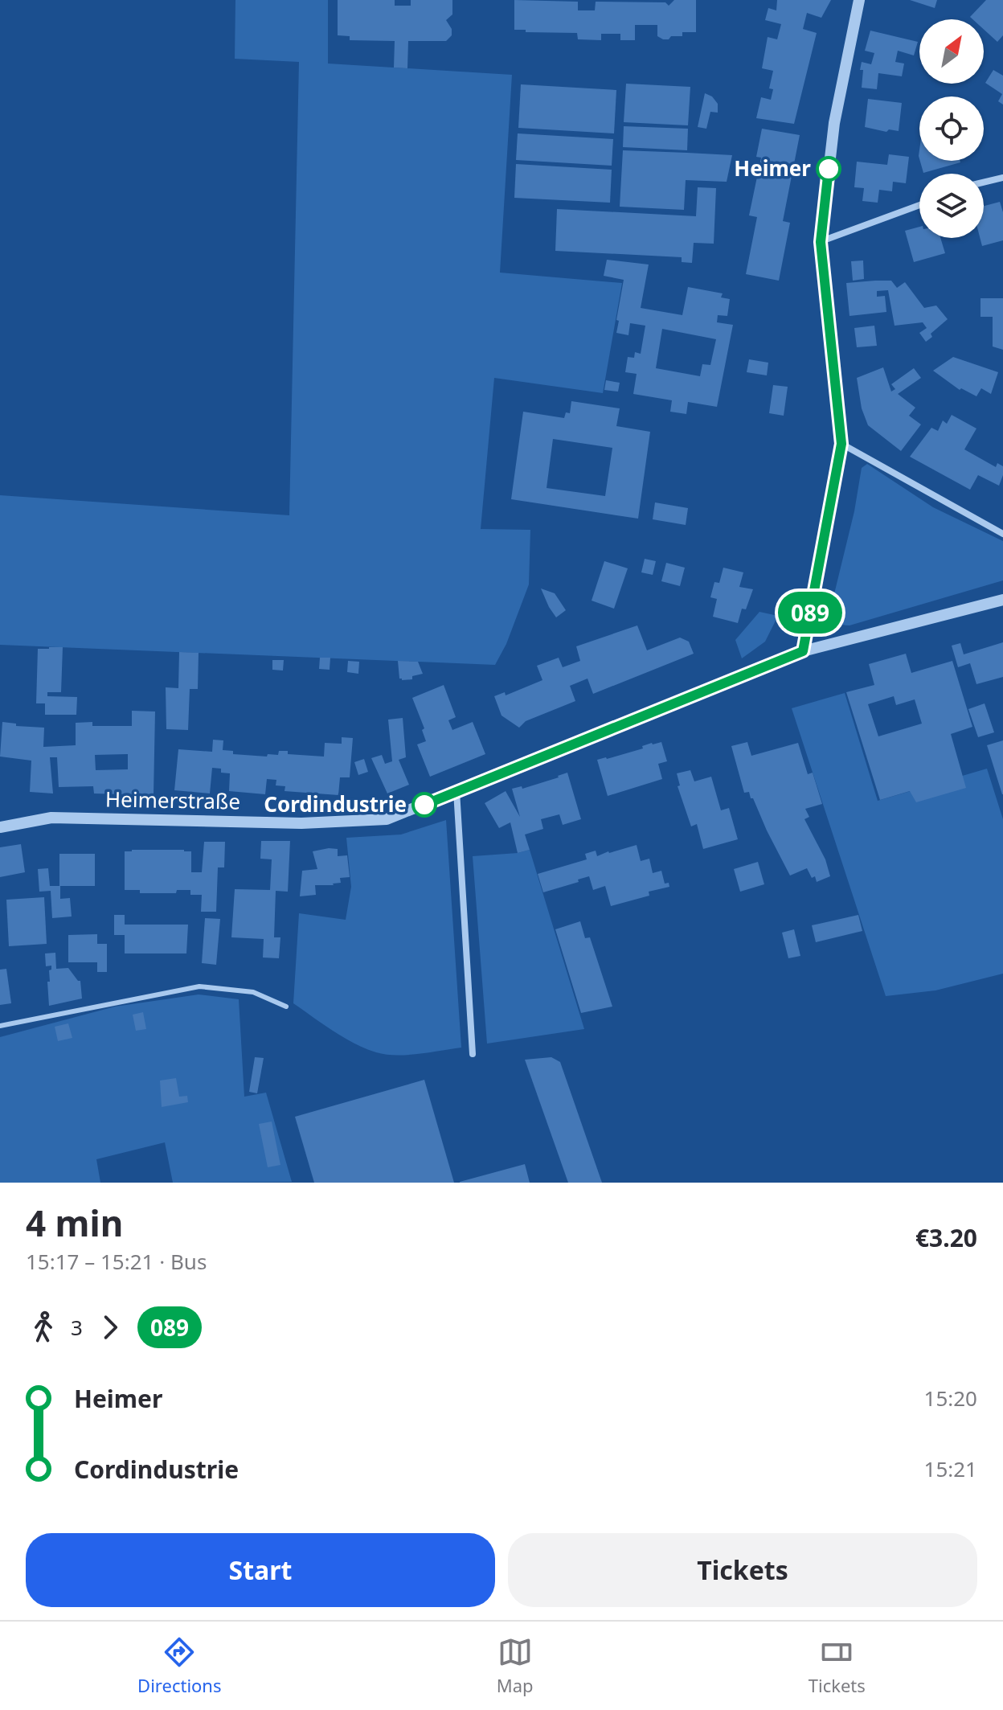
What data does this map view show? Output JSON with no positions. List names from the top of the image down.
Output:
{
  "streets": {
    "street": ["Heimerstraße"]
  },
  "places": ["Heimer", "Cordindustrie"],
  "lines": ["bus line 089"],
  "north": "top right",
  "page": {
    "on_map": "089",
    "heading": ["4 min", "15:17 – 15:21 · Bus", "€3.20"],
    "legs": ["3", "089"],
    "list": [
      {
        "name": "Heimer",
        "value": "15:20"
      },
      {
        "name": "Cordindustrie",
        "value": "15:21"
      }
    ],
    "buttons": ["Start", "Tickets"],
    "tabs": ["Directions", "Map", "Tickets"]
  }
}
